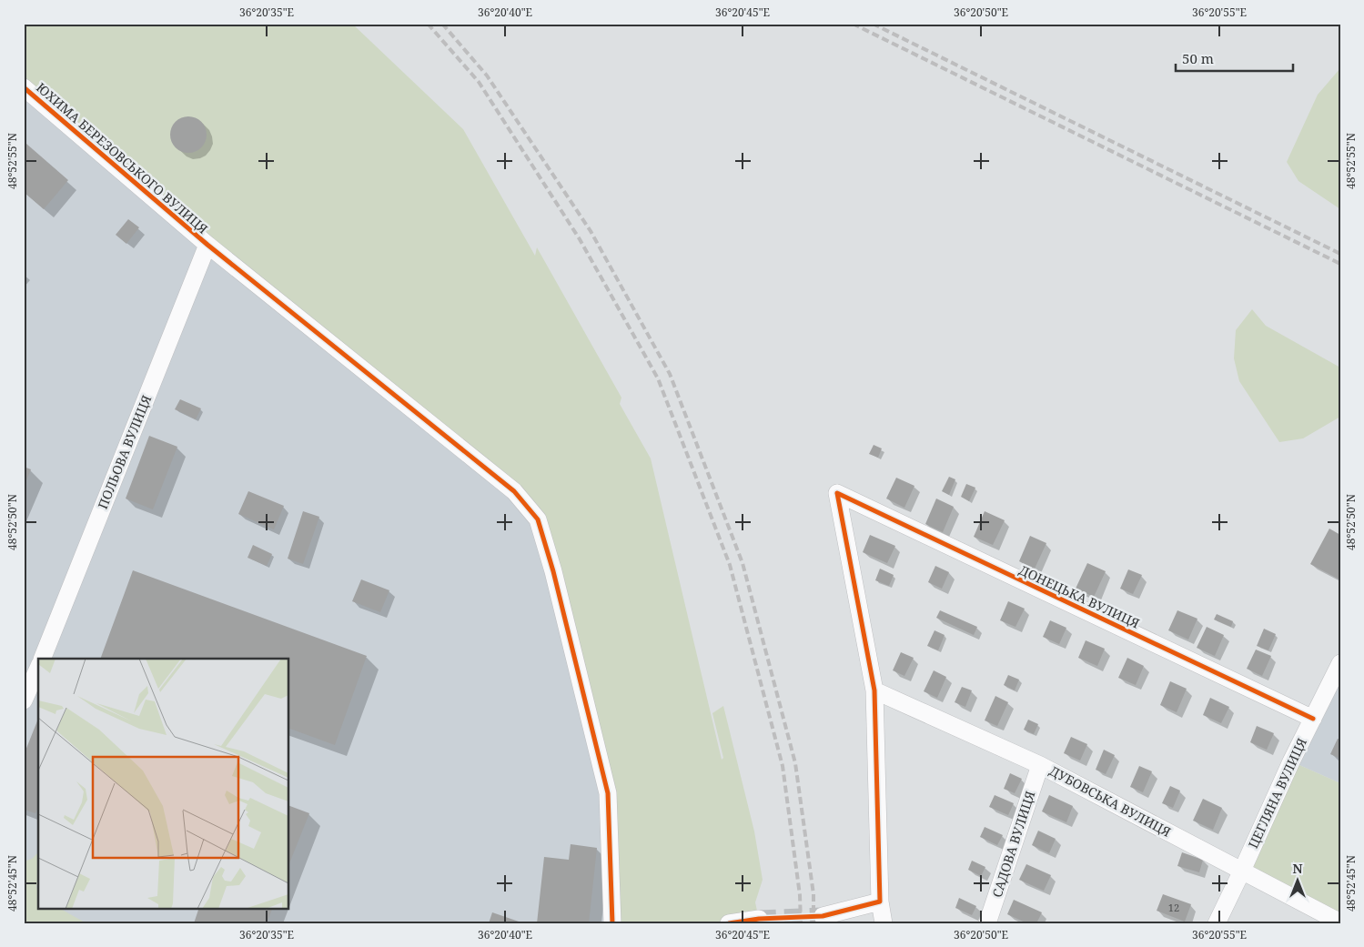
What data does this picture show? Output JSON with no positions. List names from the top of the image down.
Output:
{
  "streets": {
    "street": [
      "ЮХИМА БЕРЕЗОВСЬКОГО ВУЛИЦЯ",
      "ПОЛЬОВА ВУЛИЦЯ",
      "ДОНЕЦЬКА ВУЛИЦЯ",
      "ЦЕГЛЯНА ВУЛИЦЯ",
      "ДУБОВСЬКА ВУЛИЦЯ",
      "САДОВА ВУЛИЦЯ"
    ]
  },
  "crossings": [
    ["ЮХИМА БЕРЕЗОВСЬКОГО ВУЛИЦЯ", "ПОЛЬОВА ВУЛИЦЯ"],
    ["ДОНЕЦЬКА ВУЛИЦЯ", "ЦЕГЛЯНА ВУЛИЦЯ"],
    ["ДОНЕЦЬКА ВУЛИЦЯ", "ДУБОВСЬКА ВУЛИЦЯ"],
    ["ЦЕГЛЯНА ВУЛИЦЯ", "ДУБОВСЬКА ВУЛИЦЯ"],
    ["ДУБОВСЬКА ВУЛИЦЯ", "САДОВА ВУЛИЦЯ"]
  ],
  "house_numbers": ["12"],
  "scale_bar": "50 m",
  "north": "top",
  "coordinates": [
    "36°20'35\"E",
    "36°20'40\"E",
    "36°20'45\"E",
    "36°20'50\"E",
    "36°20'55\"E",
    "48°52'55\"N",
    "48°52'50\"N",
    "48°52'45\"N"
  ]
}
